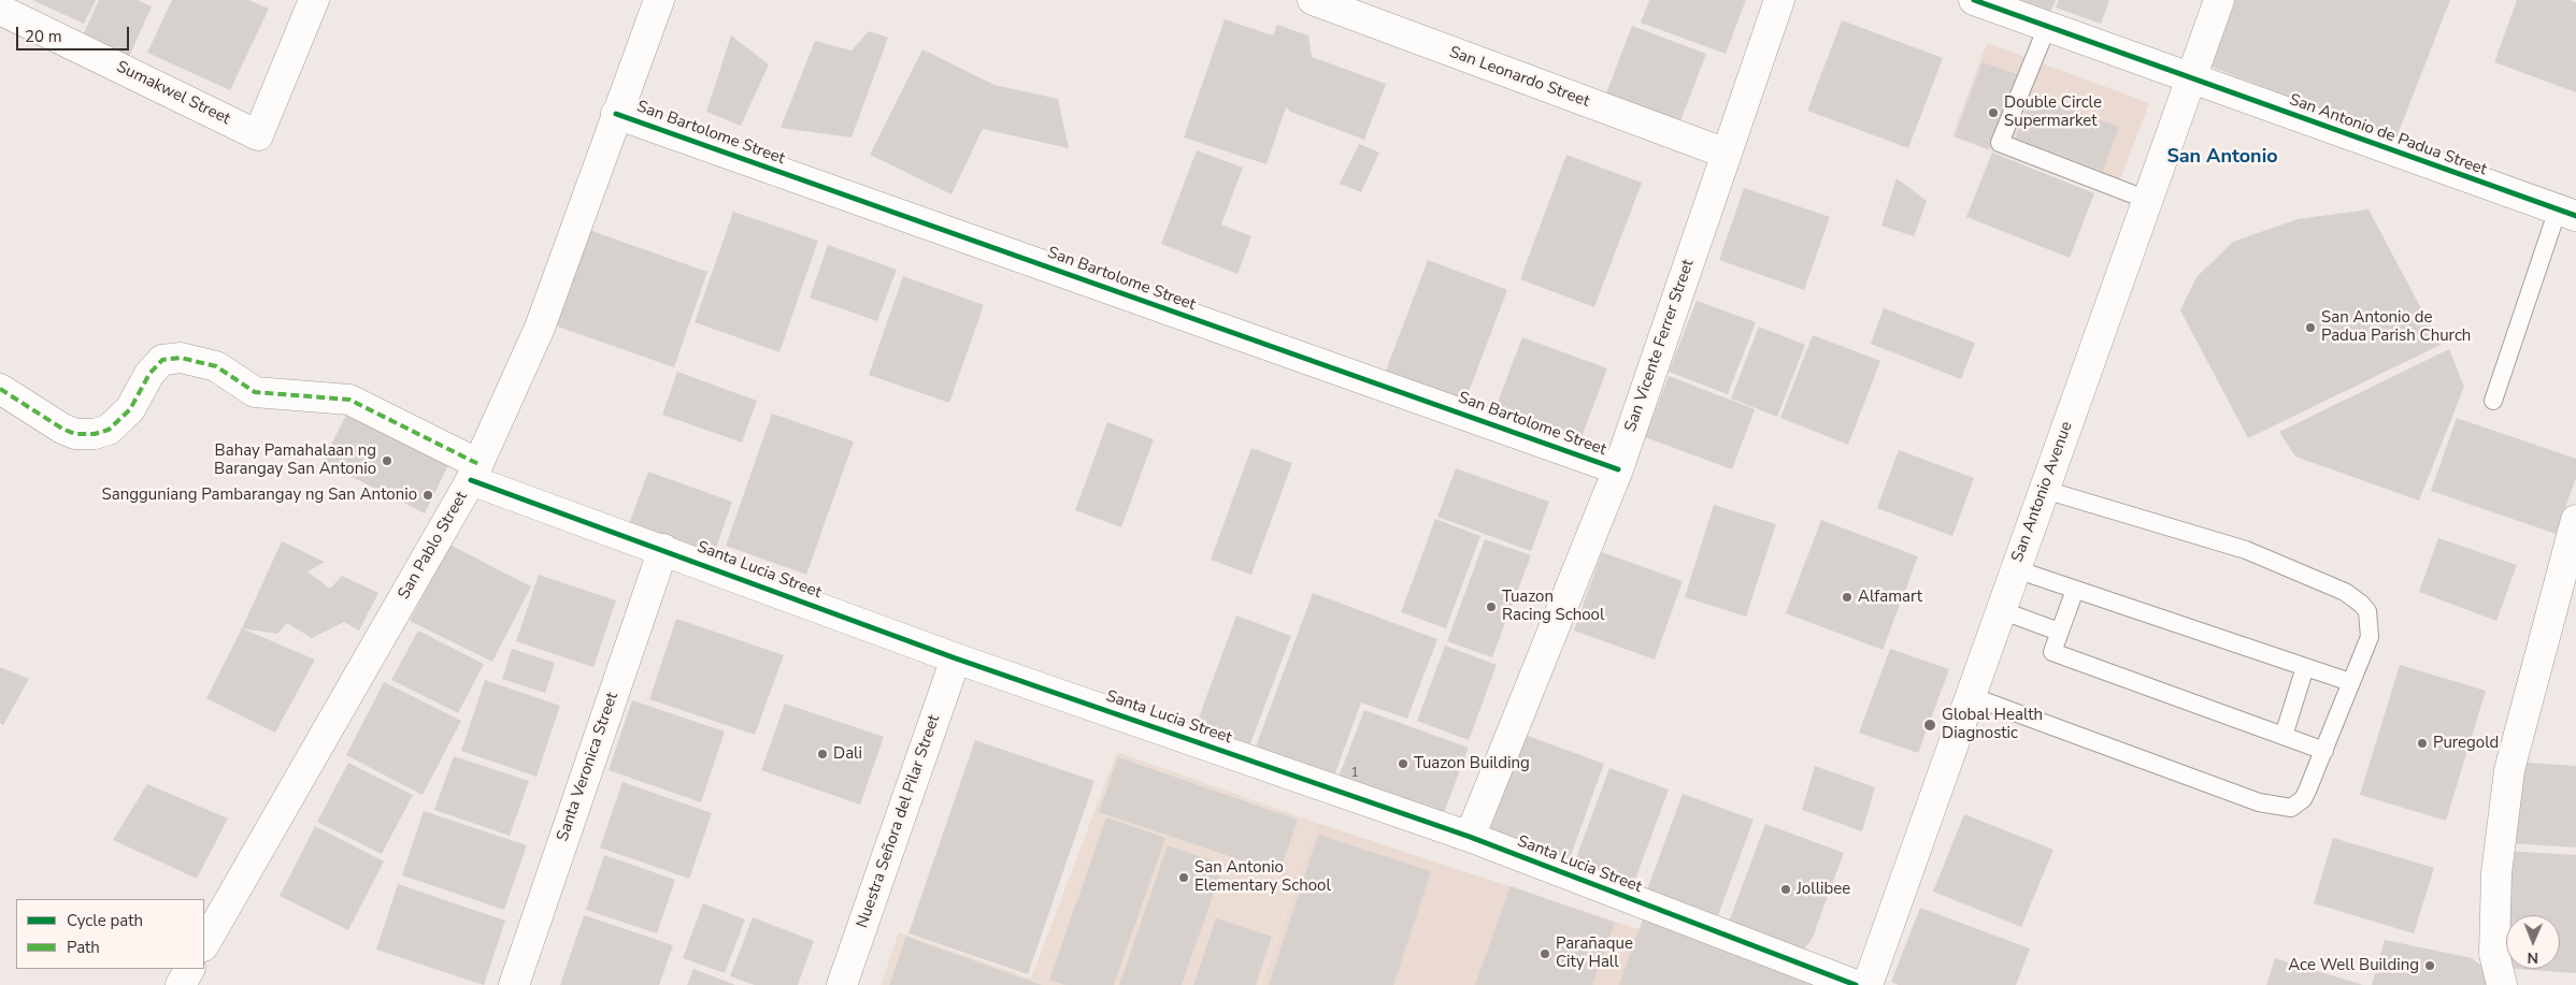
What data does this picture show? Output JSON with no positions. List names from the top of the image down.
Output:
{
  "streets": {
    "street": [
      "San Leonardo Street",
      "Sumakwel Street",
      "San Bartolome Street",
      "San Antonio de Padua Street",
      "San Vicente Ferrer Street",
      "San Antonio Avenue",
      "San Pablo Street",
      "Santa Lucia Street",
      "Santa Veronica Street",
      "Nuestra Señora del Pilar Street"
    ]
  },
  "crossings": [
    ["San Leonardo Street", "San Vicente Ferrer Street"],
    ["San Bartolome Street", "San Vicente Ferrer Street"],
    ["San Bartolome Street", "San Pablo Street"],
    ["San Antonio de Padua Street", "San Antonio Avenue"],
    ["San Vicente Ferrer Street", "Santa Lucia Street"],
    ["San Pablo Street", "Santa Lucia Street"],
    ["Santa Lucia Street", "Santa Veronica Street"],
    ["Santa Lucia Street", "Nuestra Señora del Pilar Street"]
  ],
  "districts": ["San Antonio"],
  "places": [
    "Double Circle Supermarket",
    "San Antonio de Padua Parish Church",
    "Bahay Pamahalaan ng Barangay San Antonio",
    "Sangguniang Pambarangay ng San Antonio",
    "Alfamart",
    "Tuazon Racing School",
    "Global Health Diagnostic",
    "Puregold",
    "Dali",
    "Tuazon Building",
    "San Antonio Elementary School",
    "Jollibee",
    "Parañaque City Hall",
    "Ace Well Building"
  ],
  "house_numbers": ["1"],
  "legend": ["Cycle path", "Path"],
  "scale_bar": "20 m",
  "north": "bottom"
}
